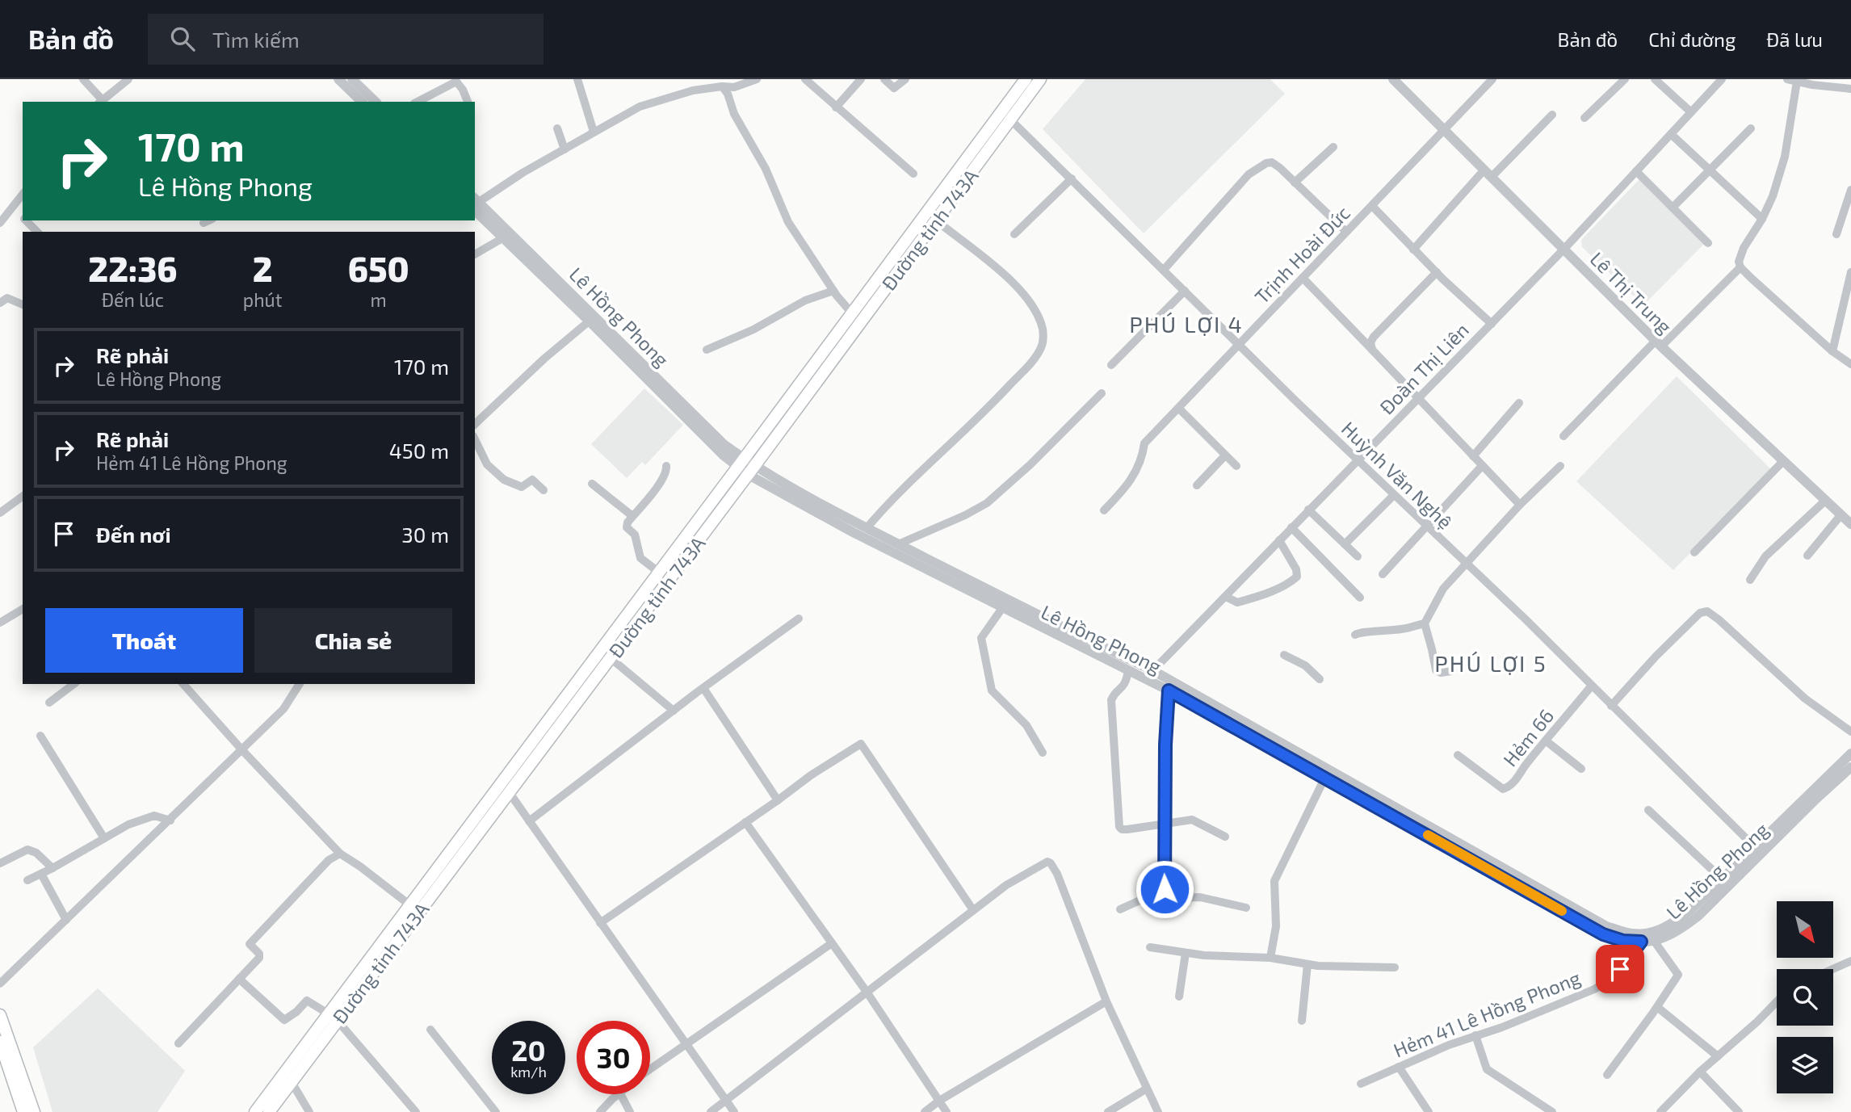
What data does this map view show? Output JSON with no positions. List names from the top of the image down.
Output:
{
  "streets": {
    "main road": ["Đường tỉnh 743A"],
    "street": [
      "Trịnh Hoài Đức",
      "Lê Thị Trung",
      "Lê Hồng Phong",
      "Đoàn Thị Liên",
      "Huỳnh Văn Nghệ",
      "Hẻm 66",
      "Hẻm 41 Lê Hồng Phong"
    ]
  },
  "crossings": [
    ["Đường tỉnh 743A", "Lê Hồng Phong"],
    ["Đường tỉnh 743A", "Huỳnh Văn Nghệ"],
    ["Trịnh Hoài Đức", "Lê Thị Trung"],
    ["Trịnh Hoài Đức", "Huỳnh Văn Nghệ"],
    ["Lê Thị Trung", "Đoàn Thị Liên"],
    ["Lê Hồng Phong", "Đoàn Thị Liên"],
    ["Lê Hồng Phong", "Huỳnh Văn Nghệ"],
    ["Lê Hồng Phong", "Hẻm 41 Lê Hồng Phong"],
    ["Đoàn Thị Liên", "Huỳnh Văn Nghệ"],
    ["Huỳnh Văn Nghệ", "Hẻm 66"]
  ],
  "districts": ["PHÚ LỢI 4", "PHÚ LỢI 5"],
  "north": "bottom right",
  "page": {
    "header": "Bản đồ",
    "search": "Tìm kiếm",
    "nav": ["Bản đồ", "Chỉ đường", "Đã lưu"],
    "turn": ["170 m", "Lê Hồng Phong"],
    "eta": [
      "22:36",
      "Đến lúc",
      "2",
      "phút",
      "650",
      "m"
    ],
    "list": [
      {
        "name": "Rẽ phải",
        "note": "Lê Hồng Phong",
        "value": "170 m"
      },
      {
        "name": "Rẽ phải",
        "note": "Hẻm 41 Lê Hồng Phong",
        "value": "450 m"
      },
      {
        "name": "Đến nơi",
        "value": "30 m"
      }
    ],
    "buttons": ["Thoát", "Chia sẻ"],
    "speed": "20 km/h",
    "limit": "30"
  }
}
